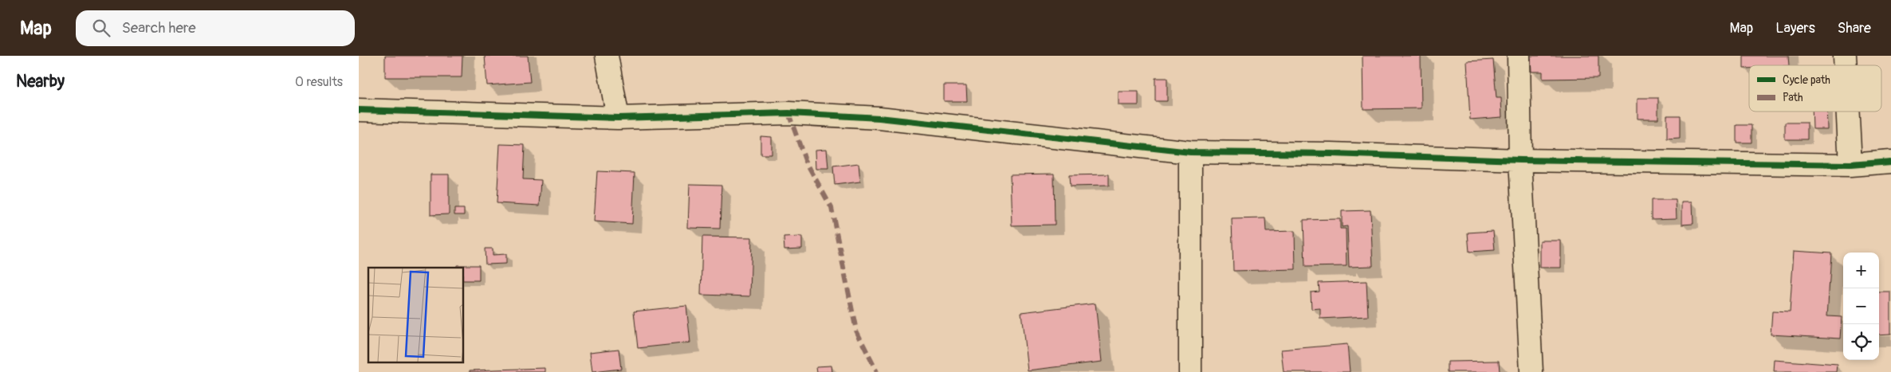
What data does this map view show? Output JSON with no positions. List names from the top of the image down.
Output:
{
  "legend": ["Cycle path", "Path"],
  "page": {
    "header": "Map",
    "search": "Search here",
    "nav": ["Map", "Layers", "Share"],
    "heading": ["Nearby", "0 results"],
    "map_buttons": ["+", "−"]
  }
}
